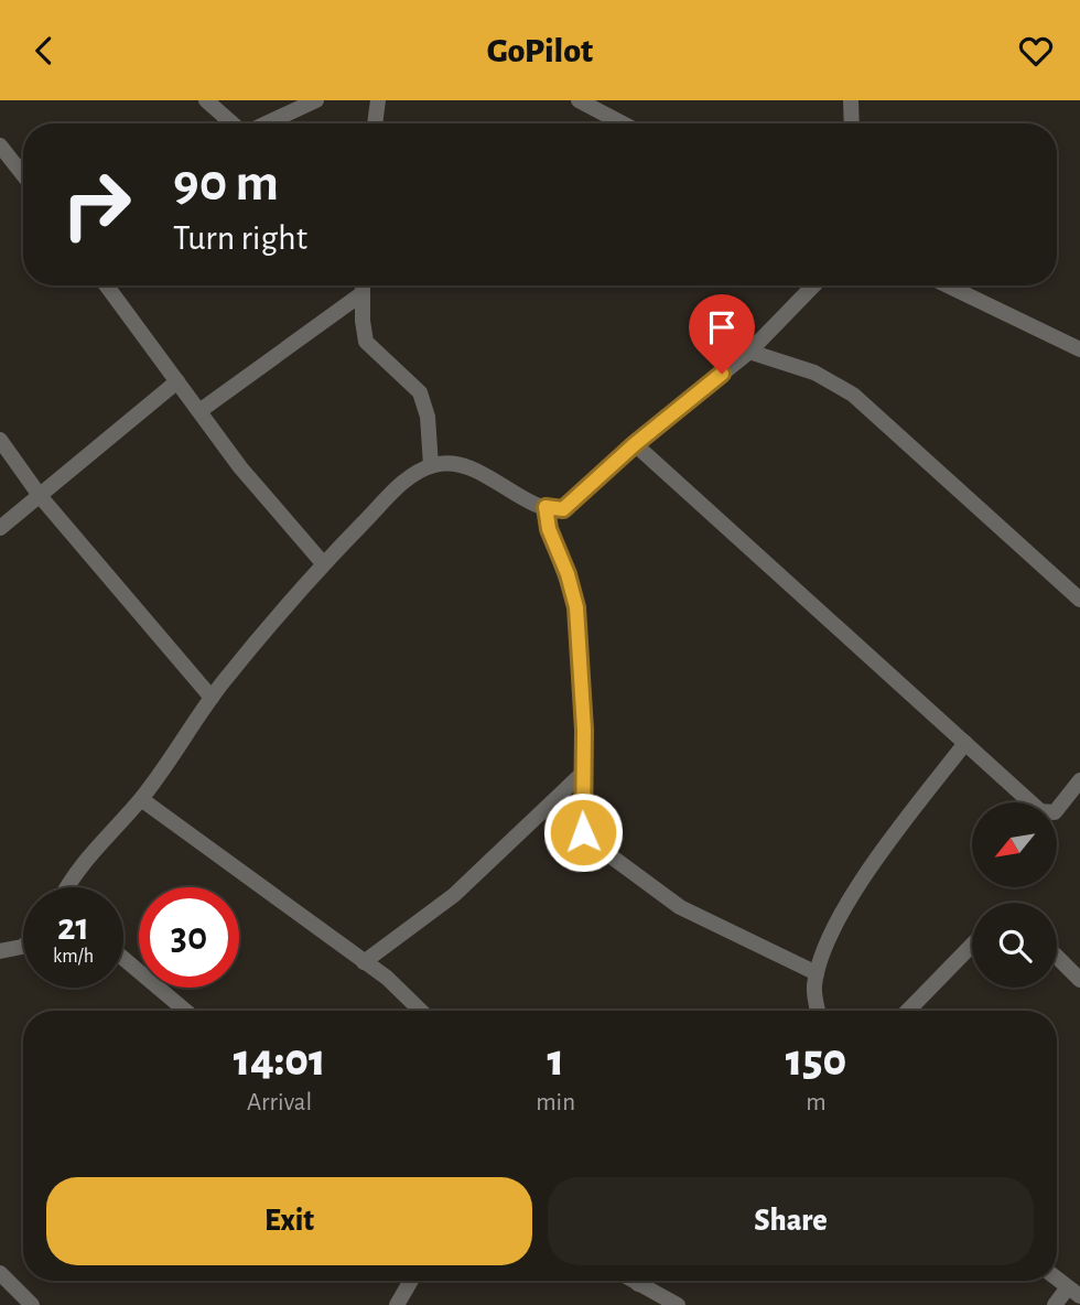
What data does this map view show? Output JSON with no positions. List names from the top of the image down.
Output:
{
  "north": "bottom left",
  "page": {
    "header": "GoPilot",
    "turn": ["90 m", "Turn right"],
    "speed": "21 km/h",
    "limit": "30",
    "eta": [
      "14:01",
      "Arrival",
      "1",
      "min",
      "150",
      "m"
    ],
    "buttons": ["Exit", "Share"]
  }
}
